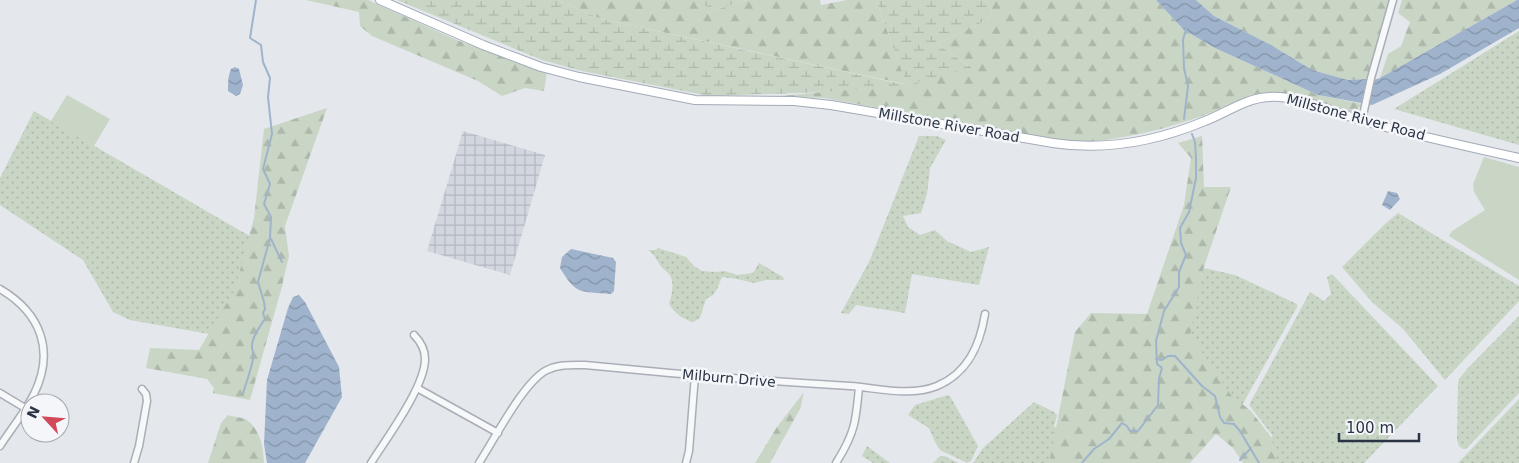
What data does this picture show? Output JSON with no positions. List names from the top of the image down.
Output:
{
  "streets": {
    "main road": ["Millstone River Road"],
    "street": ["Milburn Drive"]
  },
  "scale_bar": "100 m",
  "north": "top left"
}
